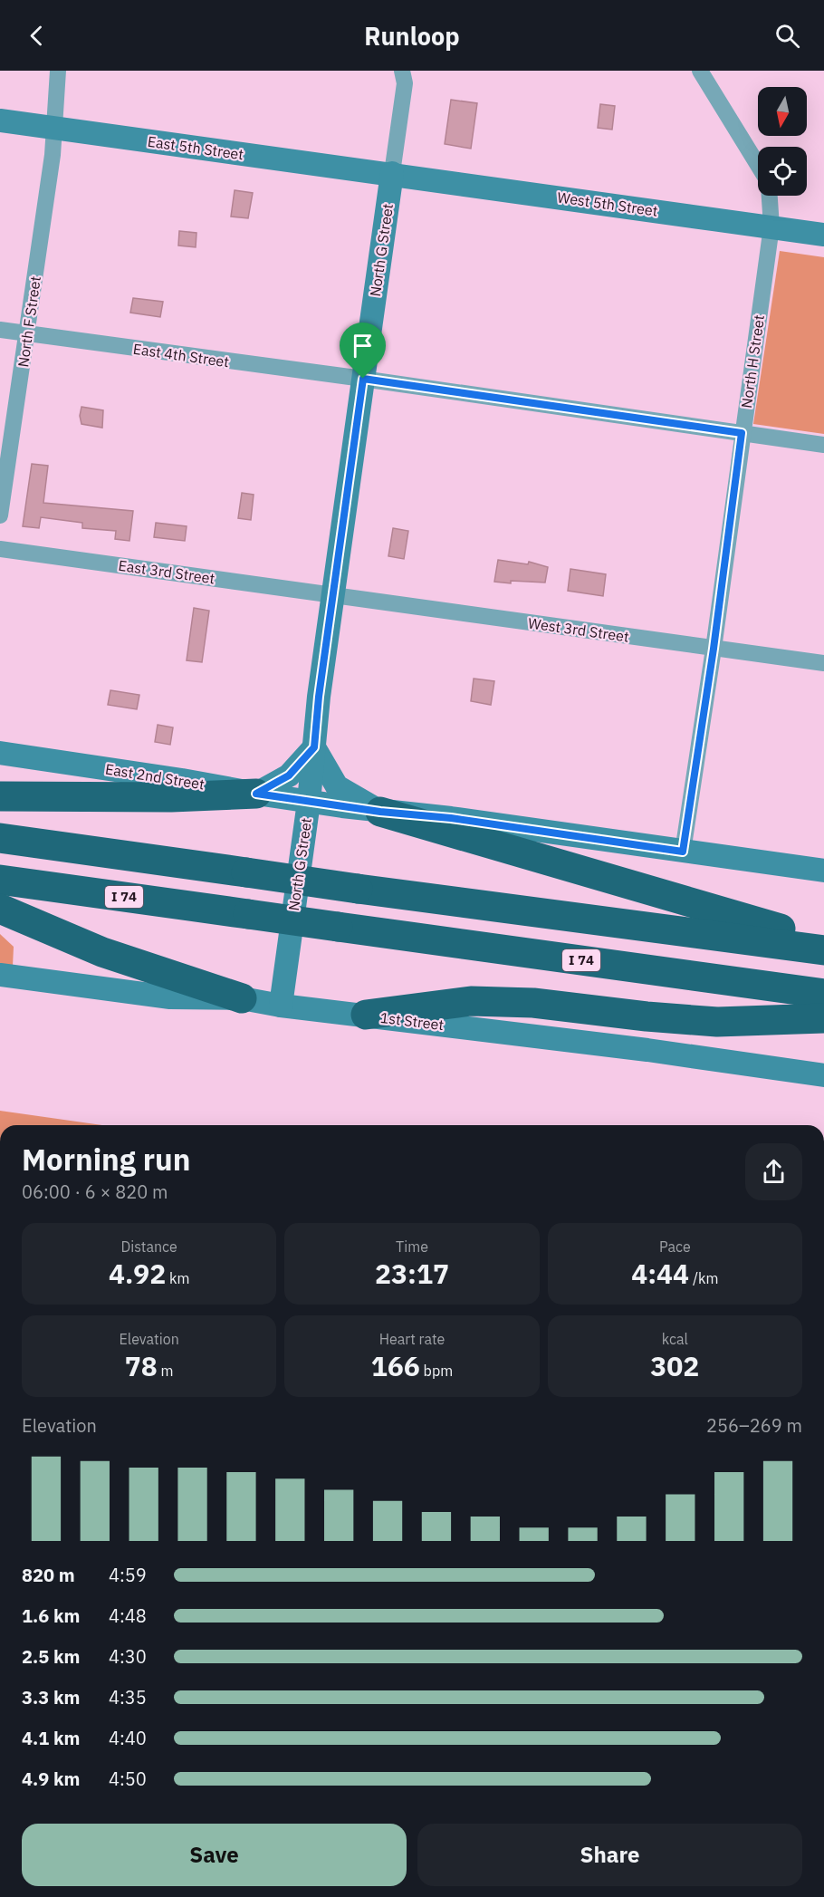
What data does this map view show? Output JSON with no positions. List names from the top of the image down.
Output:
{
  "streets": {
    "highway": ["I 74"],
    "street": [
      "East 5th Street",
      "West 5th Street",
      "North G Street",
      "North F Street",
      "East 4th Street",
      "North H Street",
      "East 3rd Street",
      "West 3rd Street",
      "East 2nd Street",
      "1st Street"
    ]
  },
  "crossings": [
    ["East 5th Street", "West 5th Street"],
    ["East 5th Street", "North G Street"],
    ["East 5th Street", "North F Street"],
    ["West 5th Street", "North G Street"],
    ["West 5th Street", "North H Street"],
    ["North G Street", "East 4th Street"],
    ["North G Street", "East 3rd Street"],
    ["North G Street", "West 3rd Street"],
    ["North G Street", "East 2nd Street"],
    ["North G Street", "1st Street"],
    ["North F Street", "East 4th Street"],
    ["East 4th Street", "North H Street"],
    ["North H Street", "West 3rd Street"],
    ["North H Street", "East 2nd Street"],
    ["East 3rd Street", "West 3rd Street"]
  ],
  "north": "bottom",
  "page": {
    "header": "Runloop",
    "heading": ["Morning run", "06:00 · 6 × 820 m"],
    "stats": [
      ["Distance", "4.92 km"],
      ["Time", "23:17"],
      ["Pace", "4:44 /km"],
      ["Elevation", "78 m"],
      ["Heart rate", "166 bpm"],
      ["kcal", "302"]
    ],
    "chart": ["Elevation", "256–269 m"],
    "list": [
      {
        "name": "820 m",
        "note": "4:59"
      },
      {
        "name": "1.6 km",
        "note": "4:48"
      },
      {
        "name": "2.5 km",
        "note": "4:30"
      },
      {
        "name": "3.3 km",
        "note": "4:35"
      },
      {
        "name": "4.1 km",
        "note": "4:40"
      },
      {
        "name": "4.9 km",
        "note": "4:50"
      }
    ],
    "buttons": ["Save", "Share"]
  }
}
